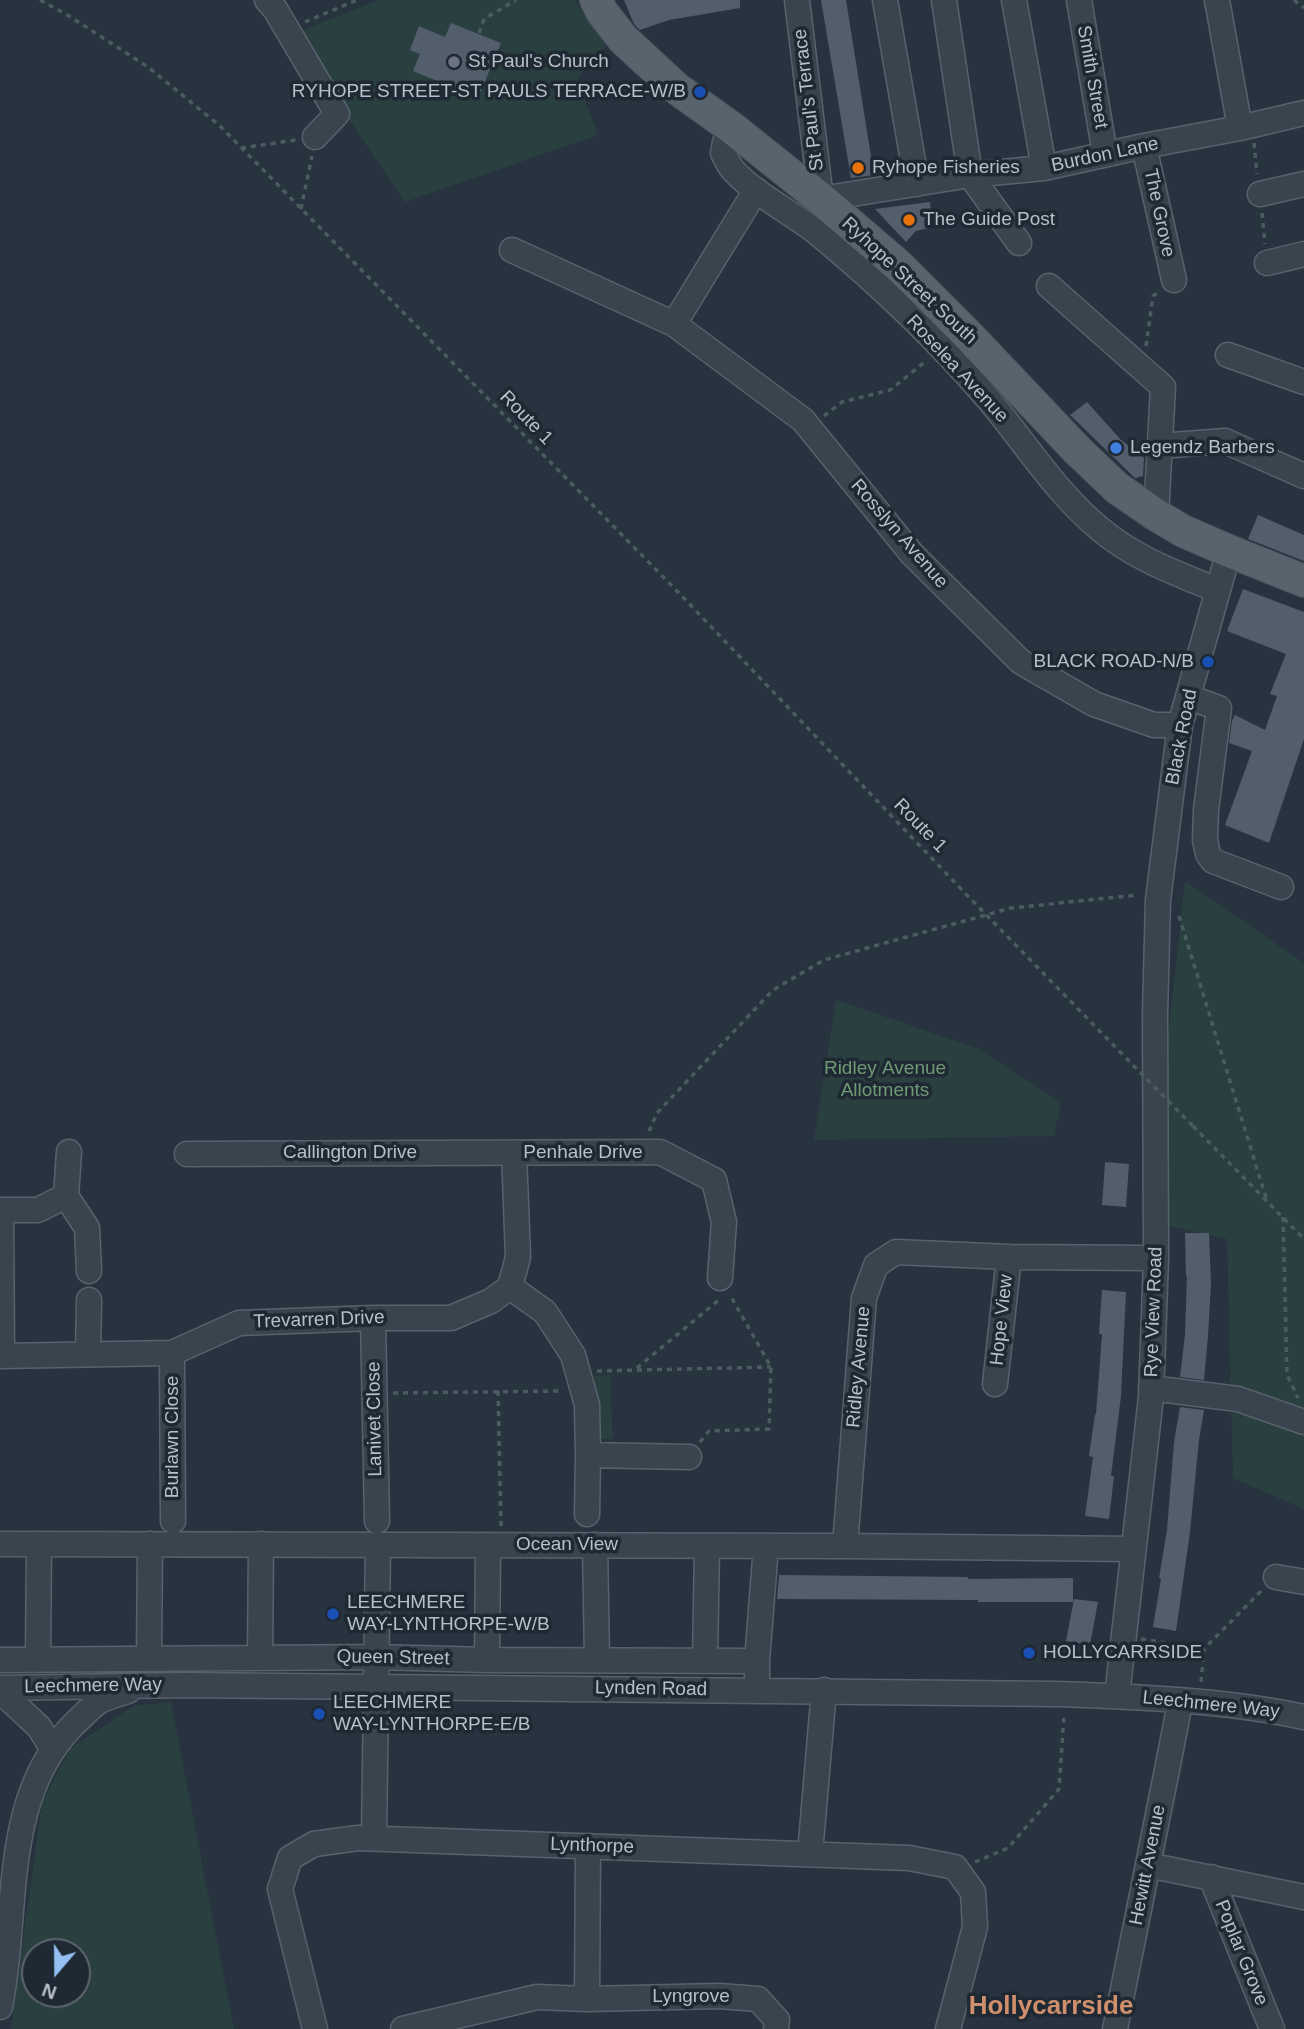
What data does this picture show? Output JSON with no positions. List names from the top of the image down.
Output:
{
  "streets": {
    "main road": ["Ryhope Street South"],
    "street": [
      "Smith Street",
      "St Paul's Terrace",
      "Burdon Lane",
      "The Grove",
      "Roselea Avenue",
      "Rosslyn Avenue",
      "Black Road",
      "Callington Drive",
      "Penhale Drive",
      "Rye View Road",
      "Trevarren Drive",
      "Hope View",
      "Ridley Avenue",
      "Lanivet Close",
      "Burlawn Close",
      "Ocean View",
      "Queen Street",
      "Leechmere Way",
      "Lynden Road",
      "Lynthorpe",
      "Hewitt Avenue",
      "Poplar Grove",
      "Lyngrove"
    ],
    "path": ["Route 1"]
  },
  "crossings": [
    ["Smith Street", "Burdon Lane"],
    ["St Paul's Terrace", "Burdon Lane"],
    ["St Paul's Terrace", "Ryhope Street South"],
    ["Burdon Lane", "The Grove"],
    ["Burdon Lane", "Ryhope Street South"],
    ["Ryhope Street South", "Roselea Avenue"],
    ["Ryhope Street South", "Black Road"],
    ["Roselea Avenue", "Black Road"],
    ["Rosslyn Avenue", "Black Road"],
    ["Black Road", "Rye View Road"],
    ["Callington Drive", "Penhale Drive"],
    ["Rye View Road", "Ridley Avenue"],
    ["Rye View Road", "Ocean View"],
    ["Rye View Road", "Leechmere Way"],
    ["Rye View Road", "Lynden Road"],
    ["Trevarren Drive", "Lanivet Close"],
    ["Trevarren Drive", "Burlawn Close"],
    ["Hope View", "Ridley Avenue"],
    ["Ridley Avenue", "Ocean View"],
    ["Lanivet Close", "Ocean View"],
    ["Leechmere Way", "Lynden Road"],
    ["Leechmere Way", "Hewitt Avenue"]
  ],
  "districts": ["Hollycarrside"],
  "parks": ["Ridley Avenue Allotments"],
  "places": [
    "St Paul's Church",
    "RYHOPE STREET-ST PAULS TERRACE-W/B",
    "Ryhope Fisheries",
    "The Guide Post",
    "Legendz Barbers",
    "BLACK ROAD-N/B",
    "LEECHMERE WAY-LYNTHORPE-W/B",
    "HOLLYCARRSIDE",
    "LEECHMERE WAY-LYNTHORPE-E/B"
  ],
  "north": "bottom"
}
